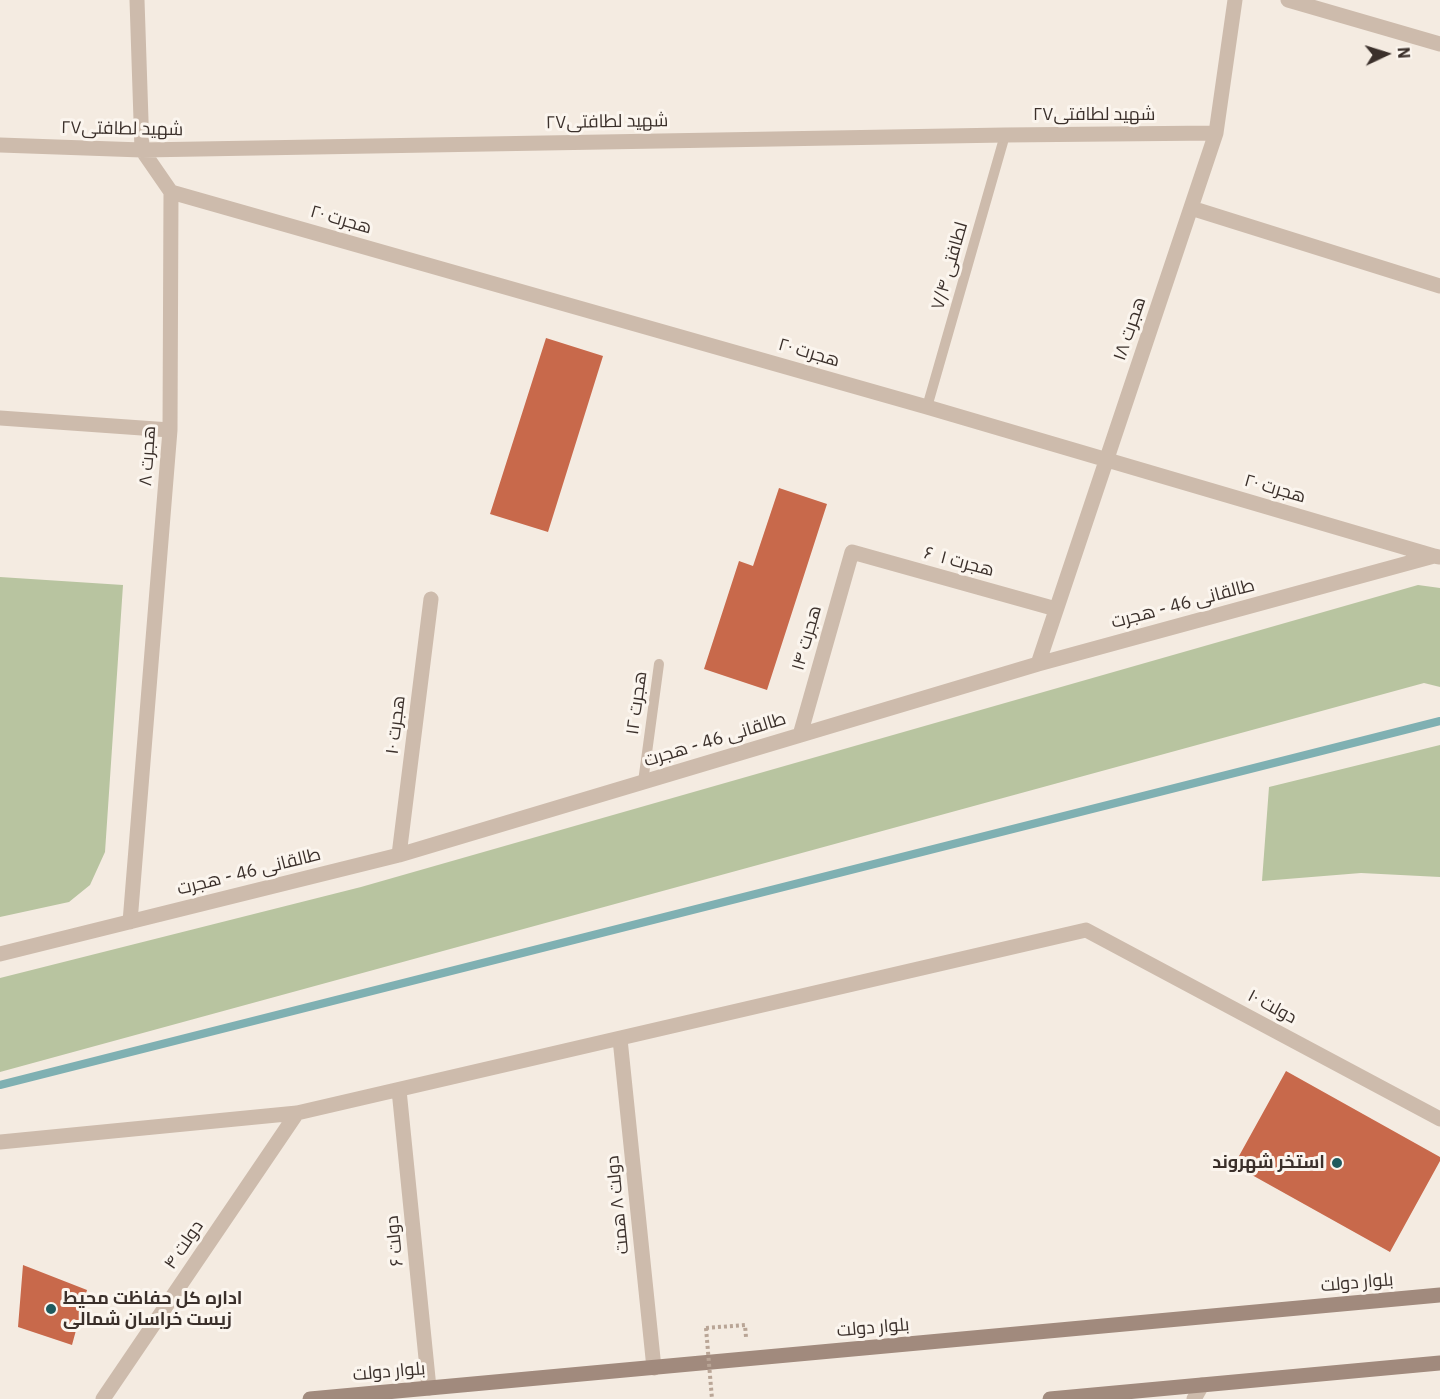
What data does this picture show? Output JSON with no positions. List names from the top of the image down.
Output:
{
  "streets": {
    "main road": ["بلوار دولت"],
    "street": [
      "شهید لطافتی۲۷",
      "هجرت ۲۰",
      "هجرت ۱۸",
      "هجرت ۸",
      "هجرت ۱ ‍ ۶",
      "طالقانی 46 - هجرت",
      "هجرت ۱۴",
      "هجرت ۱۰",
      "دولت ۱۰",
      "دولت ۸ همت",
      "دولت ۶",
      "دولت ۴"
    ],
    "lane": ["لطافتی ۷/۴", "هجرت ۱۲"]
  },
  "crossings": [
    ["شهید لطافتی۲۷", "لطافتی ۷/۴"],
    ["شهید لطافتی۲۷", "هجرت ۱۸"],
    ["هجرت ۲۰", "لطافتی ۷/۴"],
    ["هجرت ۲۰", "هجرت ۱۸"],
    ["هجرت ۲۰", "هجرت ۸"],
    ["هجرت ۲۰", "طالقانی 46 - هجرت"],
    ["هجرت ۱۸", "هجرت ۱ ‍ ۶"],
    ["هجرت ۱۸", "طالقانی 46 - هجرت"],
    ["هجرت ۸", "طالقانی 46 - هجرت"],
    ["هجرت ۱ ‍ ۶", "هجرت ۱۴"],
    ["طالقانی 46 - هجرت", "هجرت ۱۴"],
    ["طالقانی 46 - هجرت", "هجرت ۱۲"],
    ["طالقانی 46 - هجرت", "هجرت ۱۰"],
    ["دولت ۱۰", "دولت ۸ همت"],
    ["دولت ۸ همت", "بلوار دولت"],
    ["دولت ۶", "بلوار دولت"]
  ],
  "places": ["استخر شهروند", "اداره کل حفاظت محیط زیست خراسان شمالی"],
  "north": "right"
}
